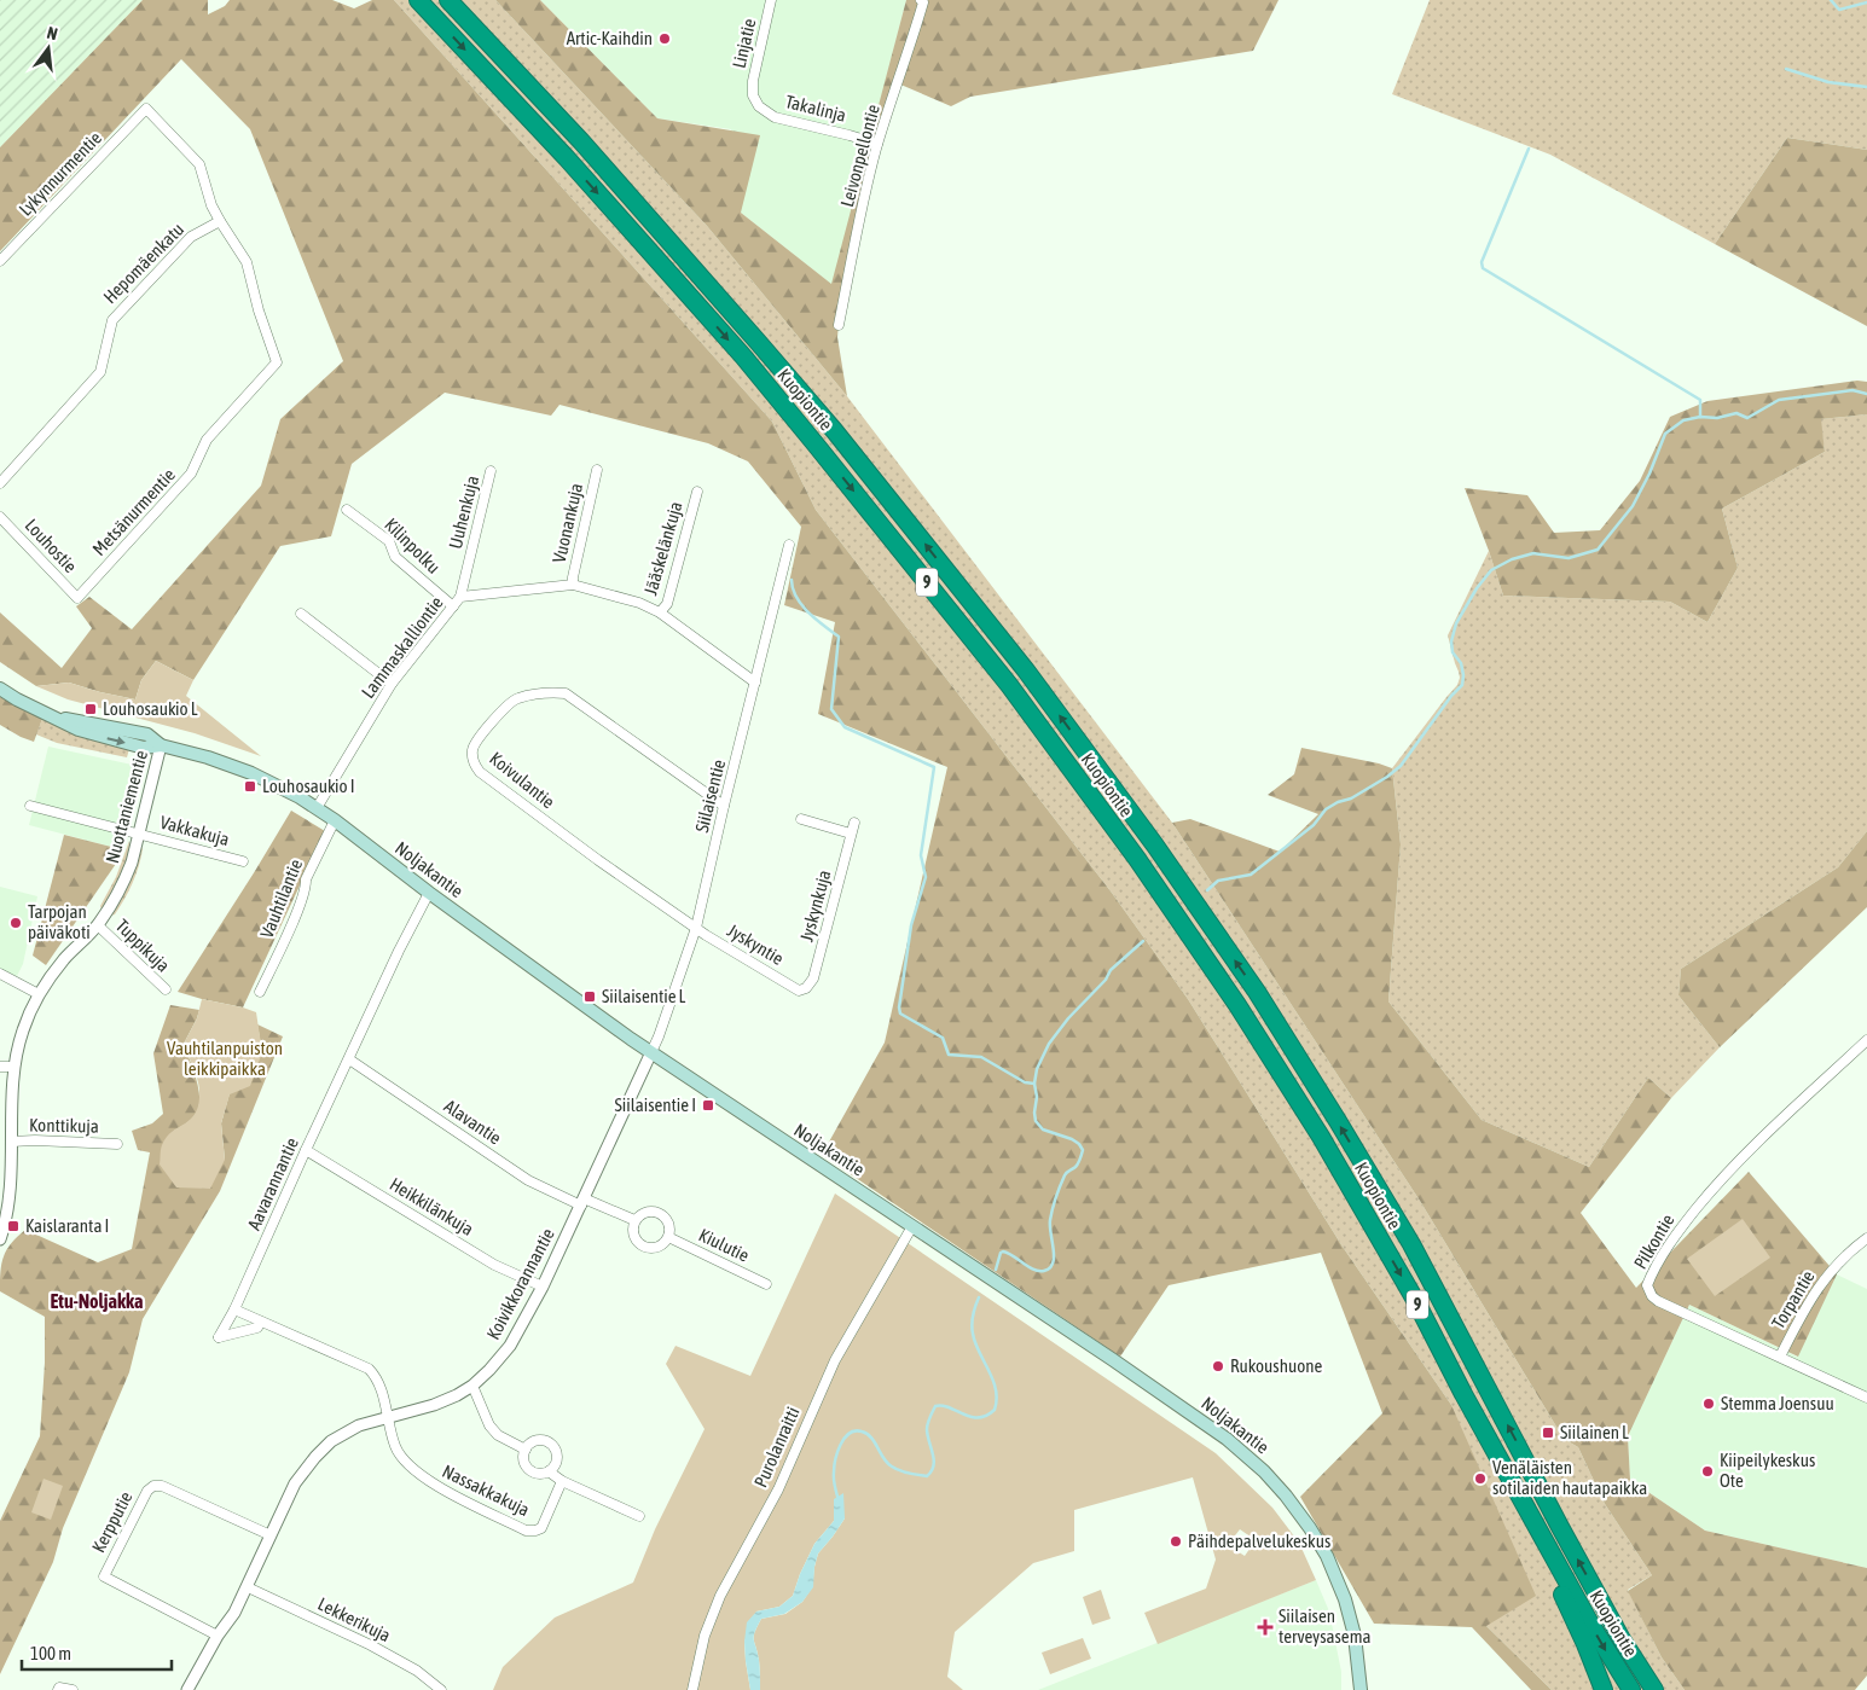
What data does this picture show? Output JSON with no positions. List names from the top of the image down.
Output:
{
  "streets": {
    "highway": ["Kuopiontie", "9"],
    "main road": ["Noljakantie"],
    "street": [
      "Linjatie",
      "Takalinja",
      "Leivonpellontie",
      "Lykynnurmentie",
      "Hepomäenkatu",
      "Metsänurmentie",
      "Uuhenkuja",
      "Vuonankuja",
      "Louhostie",
      "Kilinpolku",
      "Jääskelänkuja",
      "Lammaskalliontie",
      "Koivulantie",
      "Siilaisentie",
      "Nuottaniementie",
      "Vakkakuja",
      "Vauhtilantie",
      "Jyskynkuja",
      "Jyskyntie",
      "Tuppikuja",
      "Alavantie",
      "Konttikuja",
      "Aavarannantie",
      "Heikkilänkuja",
      "Pilkontie",
      "Kiulutie",
      "Koivikkorannantie",
      "Torpantie",
      "Purolanraitti",
      "Nassakkakuja",
      "Kerpputie",
      "Lekkerikuja"
    ]
  },
  "crossings": [
    ["Linjatie", "Takalinja"],
    ["Takalinja", "Leivonpellontie"],
    ["Lykynnurmentie", "Metsänurmentie"],
    ["Hepomäenkatu", "Metsänurmentie"],
    ["Metsänurmentie", "Louhostie"],
    ["Uuhenkuja", "Lammaskalliontie"],
    ["Vuonankuja", "Lammaskalliontie"],
    ["Kilinpolku", "Lammaskalliontie"],
    ["Jääskelänkuja", "Lammaskalliontie"],
    ["Lammaskalliontie", "Siilaisentie"],
    ["Lammaskalliontie", "Noljakantie"],
    ["Koivulantie", "Siilaisentie"],
    ["Koivulantie", "Jyskyntie"],
    ["Siilaisentie", "Noljakantie"],
    ["Siilaisentie", "Jyskyntie"],
    ["Siilaisentie", "Koivikkorannantie"],
    ["Nuottaniementie", "Vakkakuja"],
    ["Nuottaniementie", "Noljakantie"],
    ["Nuottaniementie", "Tuppikuja"],
    ["Nuottaniementie", "Konttikuja"],
    ["Noljakantie", "Vauhtilantie"],
    ["Noljakantie", "Aavarannantie"],
    ["Noljakantie", "Koivikkorannantie"],
    ["Noljakantie", "Purolanraitti"],
    ["Jyskynkuja", "Jyskyntie"],
    ["Alavantie", "Aavarannantie"],
    ["Alavantie", "Koivikkorannantie"],
    ["Aavarannantie", "Heikkilänkuja"],
    ["Heikkilänkuja", "Koivikkorannantie"],
    ["Pilkontie", "Torpantie"],
    ["Koivikkorannantie", "Nassakkakuja"],
    ["Koivikkorannantie", "Kerpputie"],
    ["Koivikkorannantie", "Lekkerikuja"]
  ],
  "districts": ["Etu-Noljakka"],
  "parks": ["Vauhtilanpuiston leikkipaikka"],
  "places": {
    "other": [
      "Artic-Kaihdin",
      "Tarpojan päiväkoti",
      "Rukoushuone",
      "Stemma Joensuu",
      "Kiipeilykeskus Ote",
      "Venäläisten sotilaiden hautapaikka",
      "Päihdepalvelukeskus"
    ],
    "transit": [
      "Louhosaukio L",
      "Louhosaukio I",
      "Siilaisentie L",
      "Siilaisentie I",
      "Kaislaranta I",
      "Siilainen L"
    ],
    "health": ["Siilaisen terveysasema"]
  },
  "scale_bar": "100 m",
  "north": "top"
}
